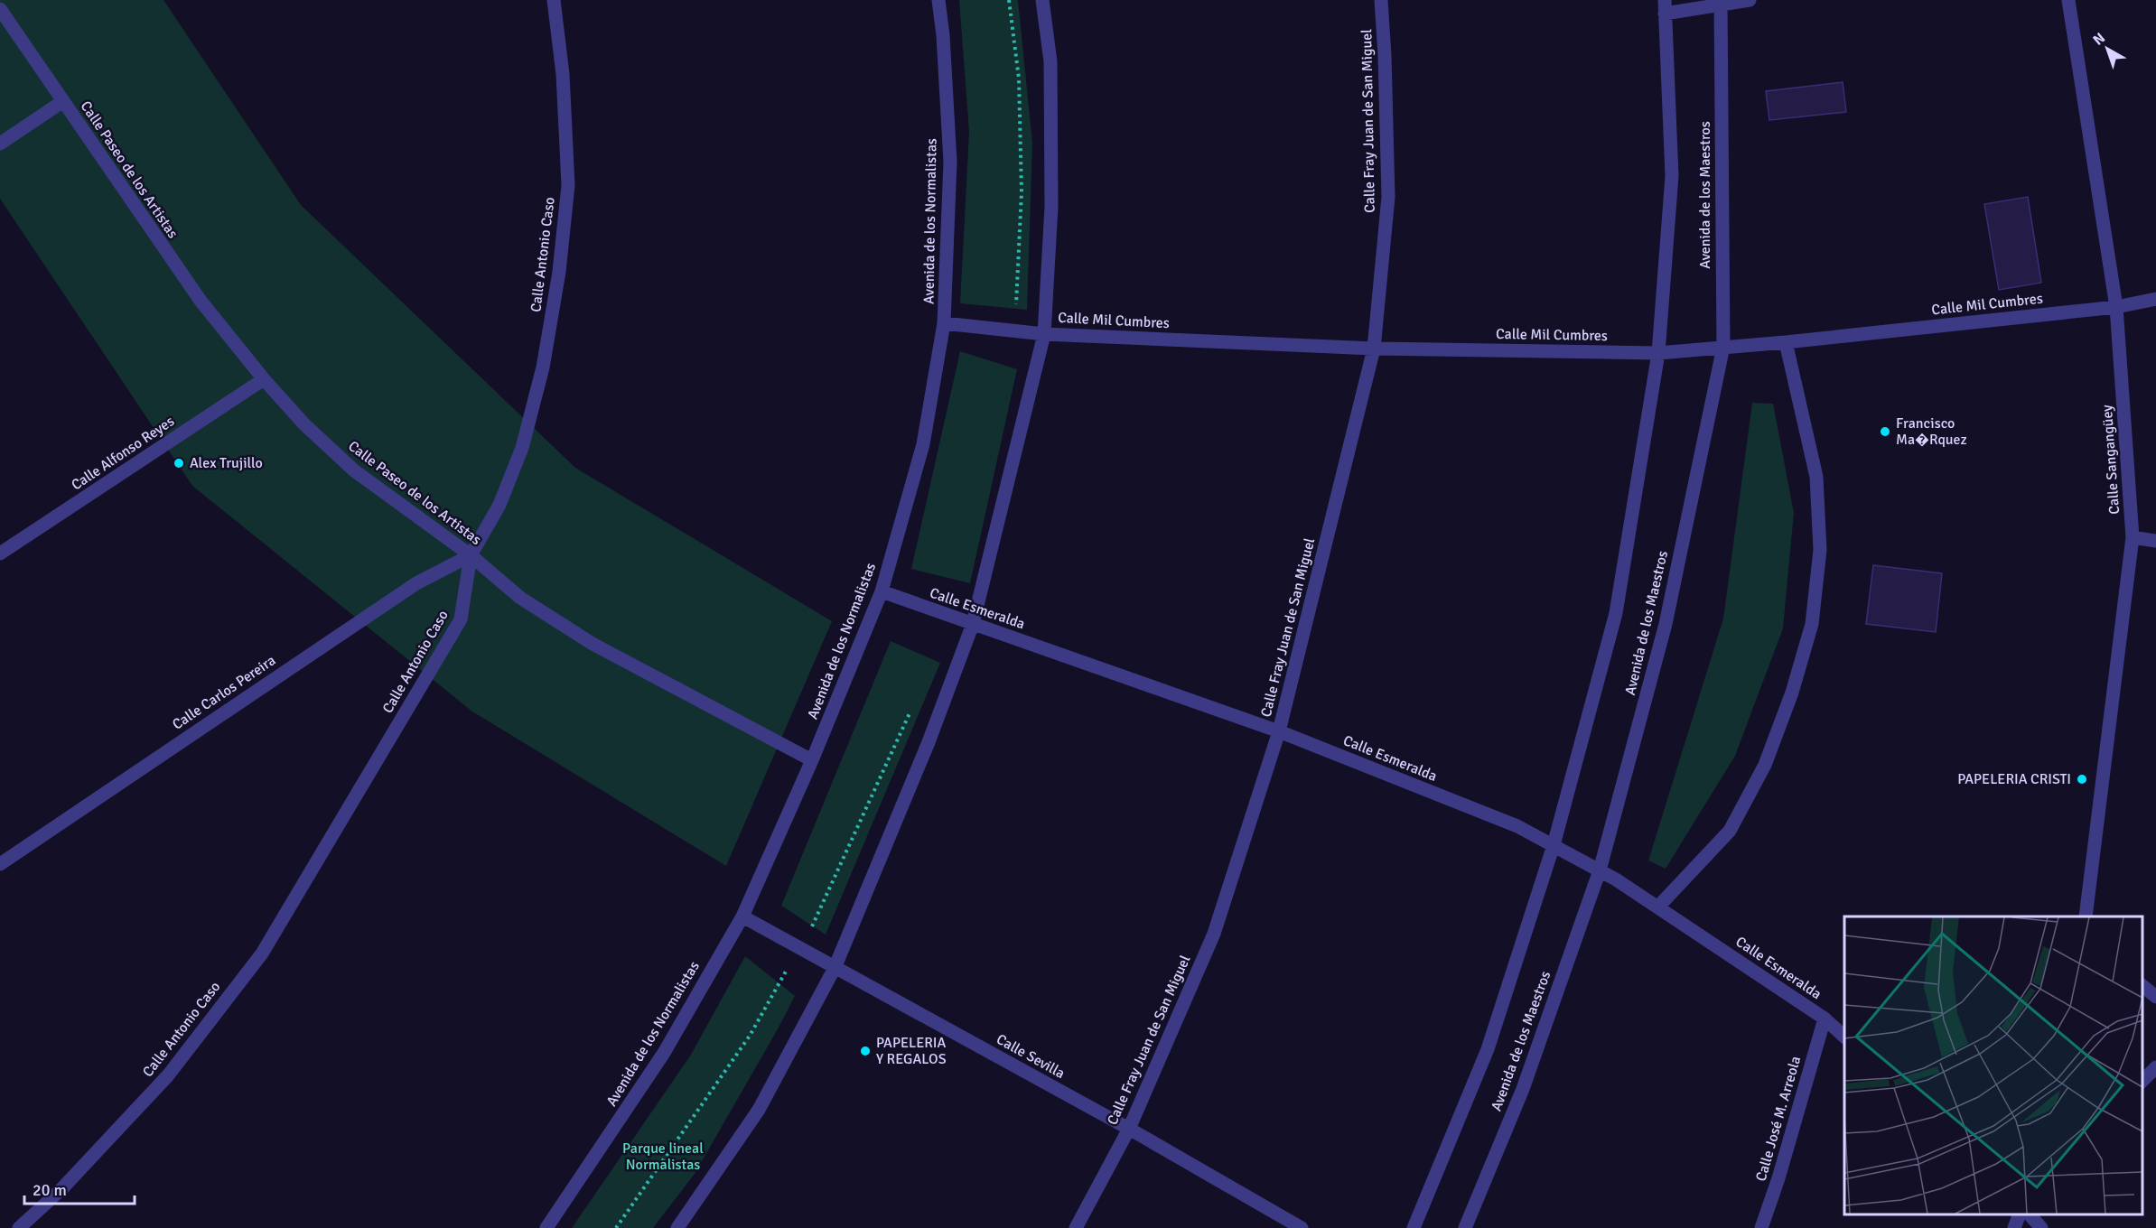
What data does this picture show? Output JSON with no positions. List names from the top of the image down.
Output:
{
  "streets": {
    "street": [
      "Calle Fray Juan de San Miguel",
      "Calle Paseo de los Artistas",
      "Avenida de los Maestros",
      "Avenida de los Normalistas",
      "Calle Antonio Caso",
      "Calle Mil Cumbres",
      "Calle Alfonso Reyes",
      "Calle Sangangüey",
      "Calle Esmeralda",
      "Calle Carlos Pereira",
      "Calle Sevilla",
      "Calle José M. Arreola"
    ]
  },
  "crossings": [
    ["Calle Fray Juan de San Miguel", "Calle Mil Cumbres"],
    ["Calle Fray Juan de San Miguel", "Calle Esmeralda"],
    ["Calle Fray Juan de San Miguel", "Calle Sevilla"],
    ["Calle Paseo de los Artistas", "Avenida de los Normalistas"],
    ["Calle Paseo de los Artistas", "Calle Antonio Caso"],
    ["Calle Paseo de los Artistas", "Calle Alfonso Reyes"],
    ["Calle Paseo de los Artistas", "Calle Carlos Pereira"],
    ["Avenida de los Maestros", "Calle Mil Cumbres"],
    ["Avenida de los Maestros", "Calle Esmeralda"],
    ["Avenida de los Normalistas", "Calle Mil Cumbres"],
    ["Avenida de los Normalistas", "Calle Esmeralda"],
    ["Avenida de los Normalistas", "Calle Sevilla"],
    ["Calle Antonio Caso", "Calle Carlos Pereira"],
    ["Calle Mil Cumbres", "Calle Sangangüey"],
    ["Calle Esmeralda", "Calle José M. Arreola"]
  ],
  "parks": ["Parque lineal Normalistas"],
  "places": [
    "Francisco Ma�Rquez",
    "Alex Trujillo",
    "PAPELERIA CRISTI",
    "PAPELERIA Y REGALOS"
  ],
  "scale_bar": "20 m",
  "north": "top left"
}
